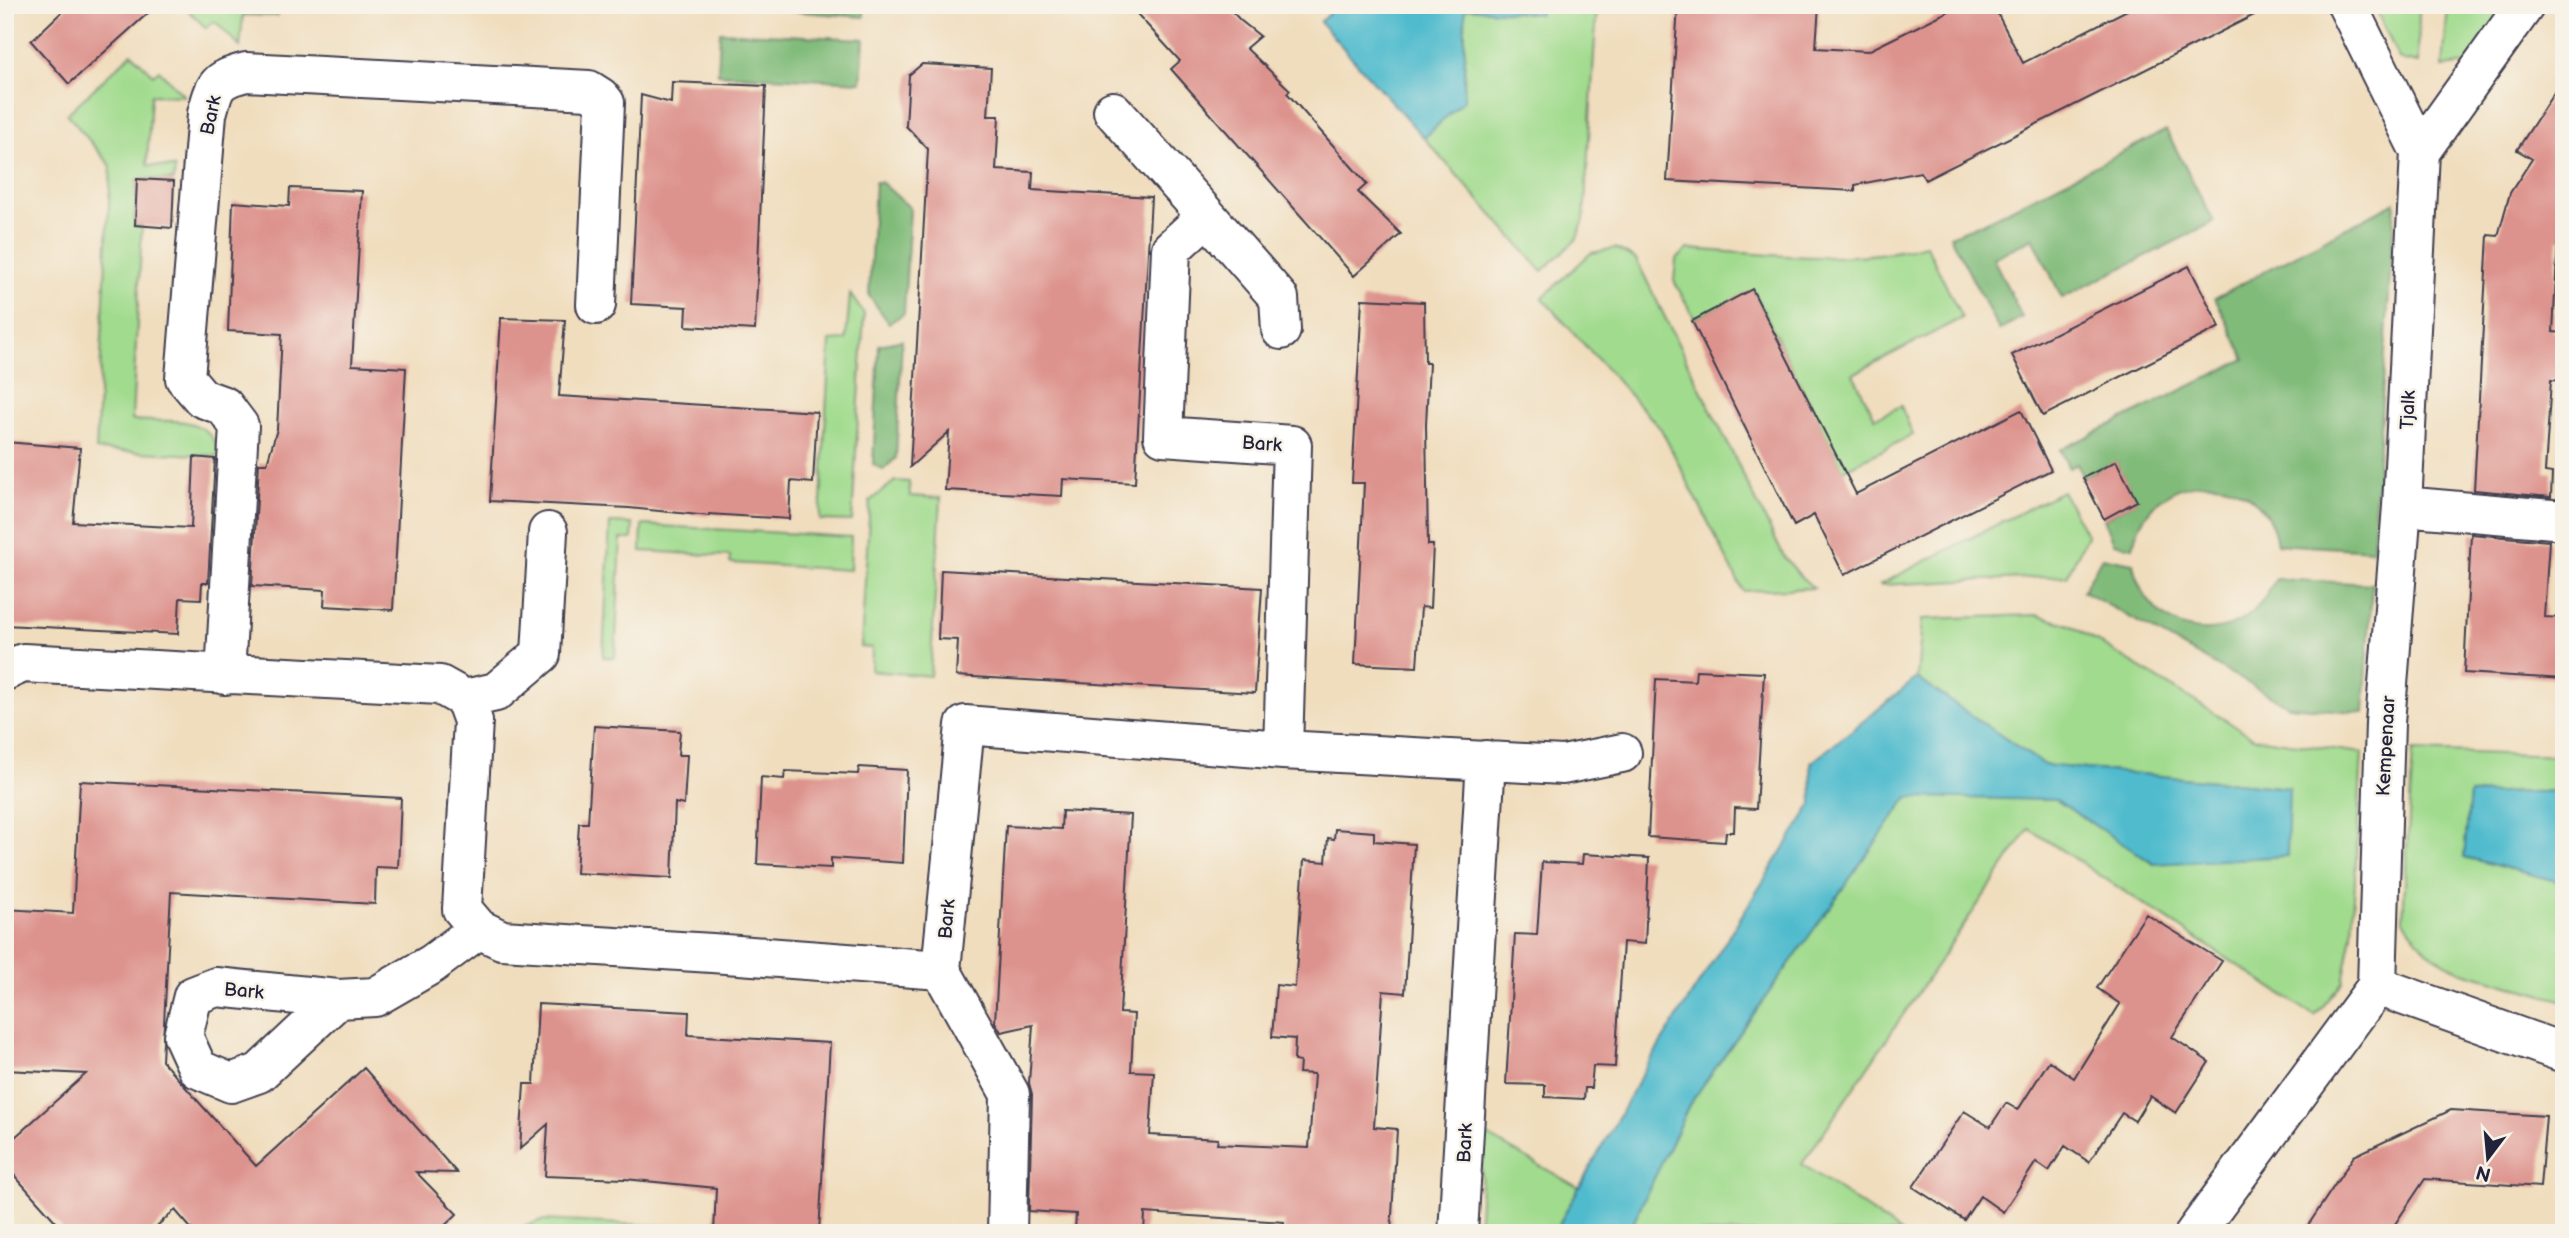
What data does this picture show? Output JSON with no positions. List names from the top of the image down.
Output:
{
  "streets": {
    "street": ["Bark", "Tjalk", "Kempenaar"]
  },
  "crossings": [
    ["Tjalk", "Kempenaar"]
  ],
  "north": "bottom"
}
